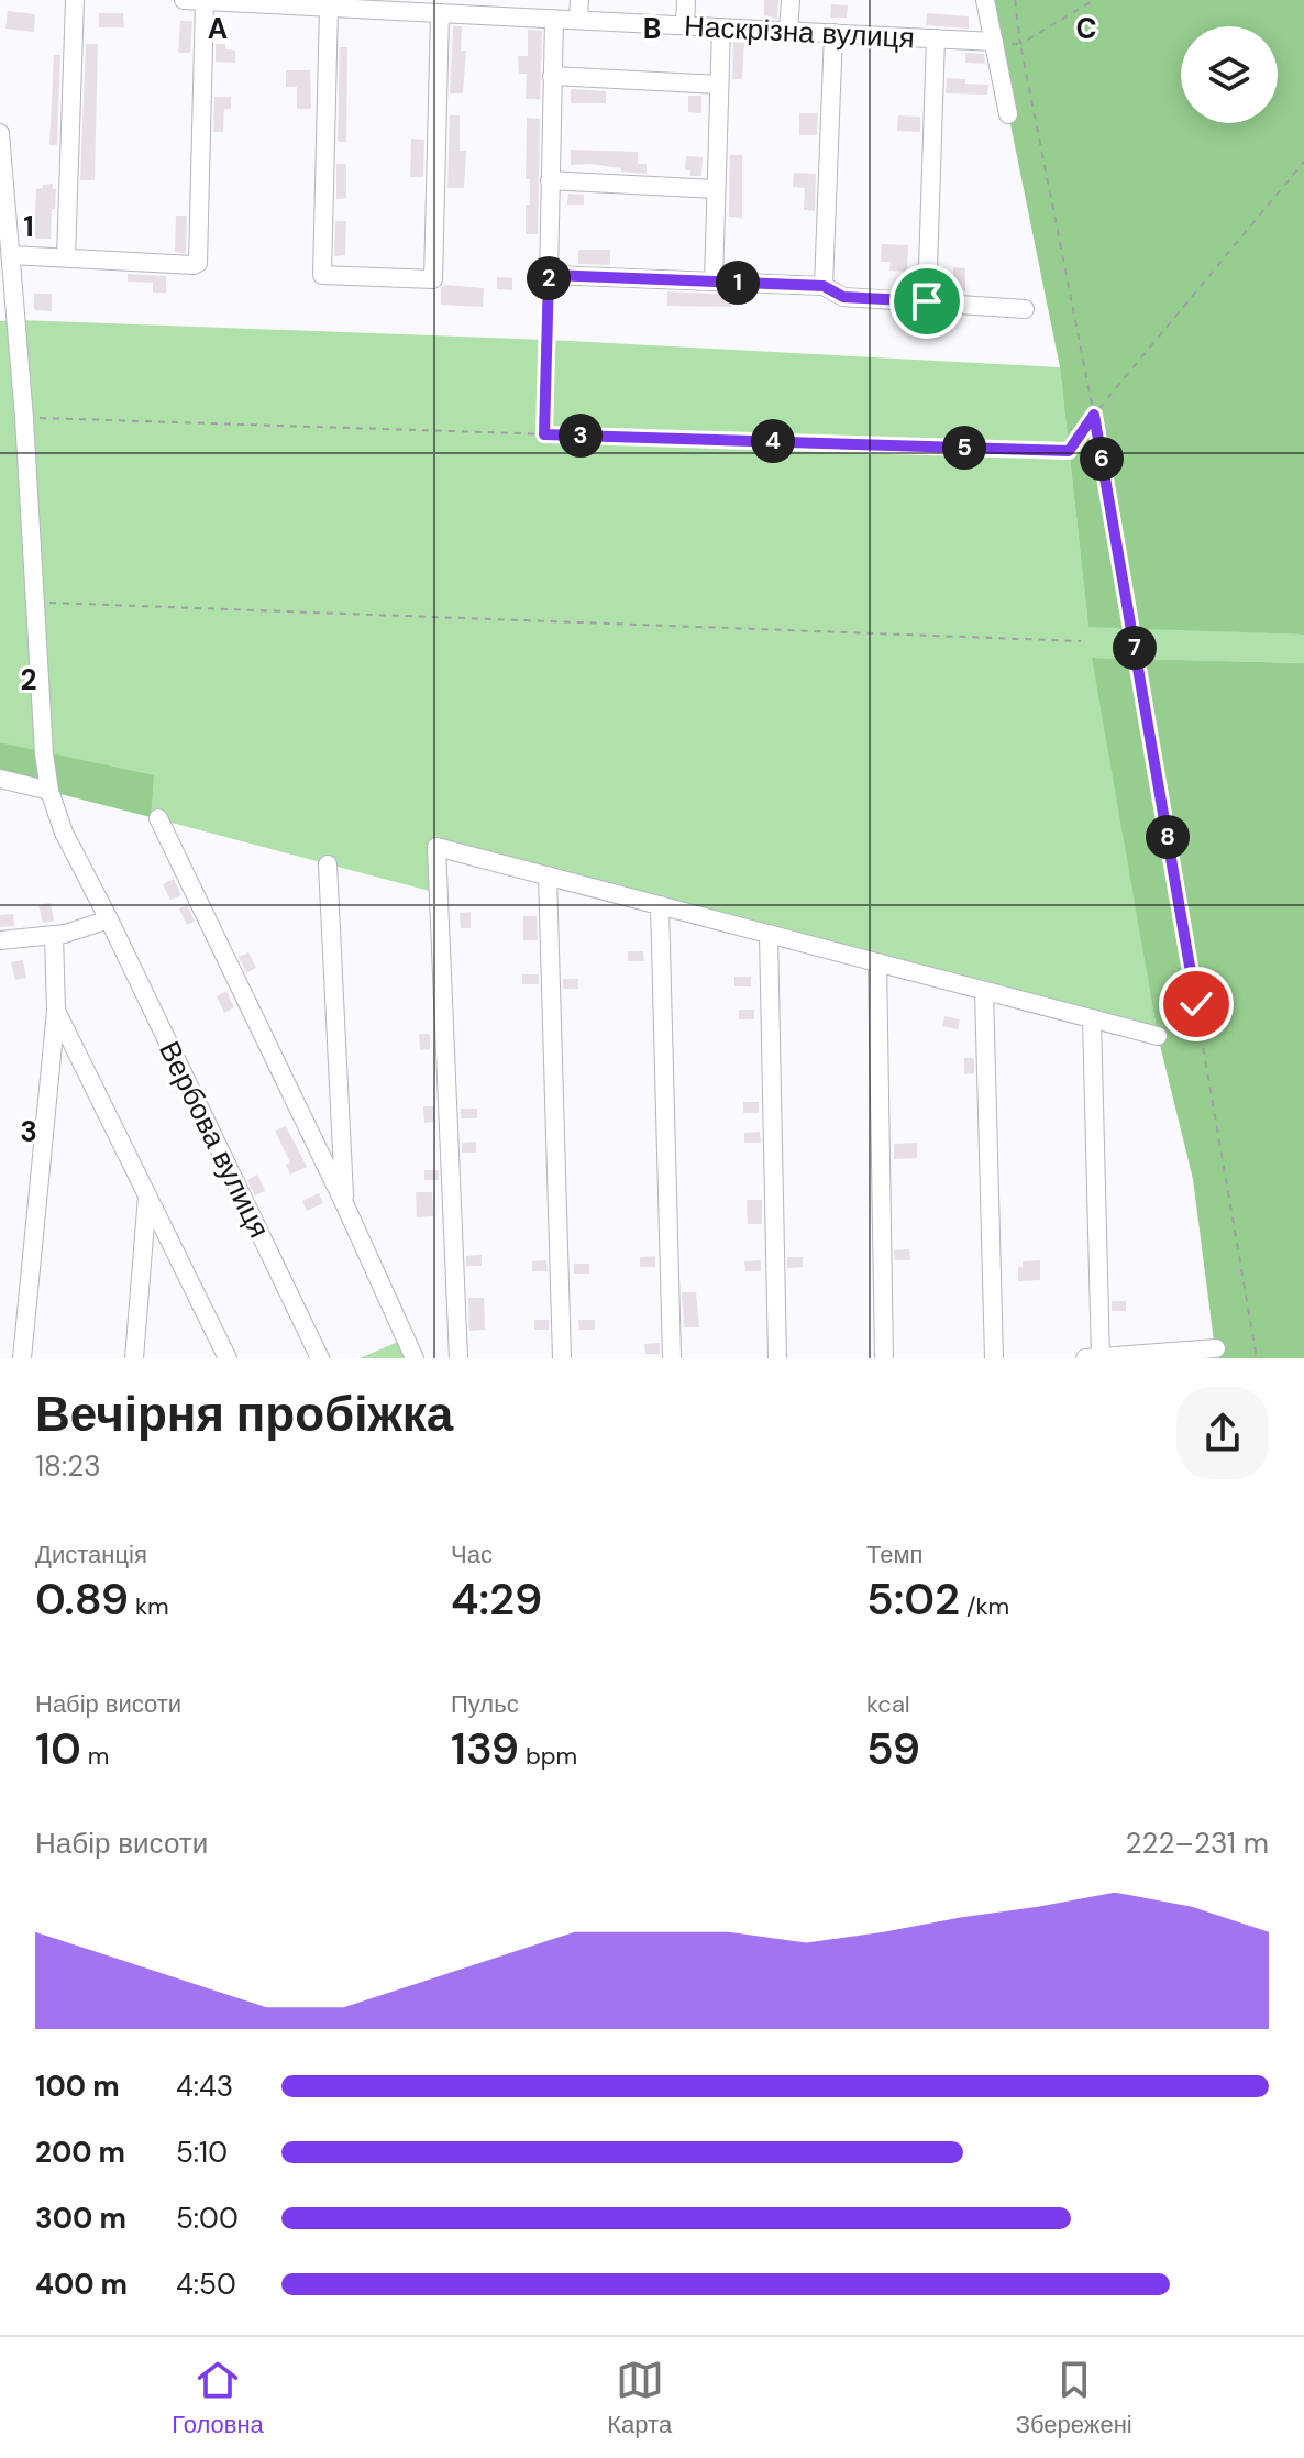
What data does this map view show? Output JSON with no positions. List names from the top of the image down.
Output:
{
  "streets": {
    "street": ["Наскрізна вулиця", "Вербова вулиця"]
  },
  "page": {
    "pins": [
      "2",
      "1",
      "3",
      "4",
      "5",
      "6",
      "7",
      "8"
    ],
    "heading": ["Вечірня пробіжка", "18:23"],
    "stats": [
      ["Дистанція", "0.89 km"],
      ["Час", "4:29"],
      ["Темп", "5:02 /km"],
      ["Набір висоти", "10 m"],
      ["Пульс", "139 bpm"],
      ["kcal", "59"]
    ],
    "chart": ["Набір висоти", "222–231 m"],
    "list": [
      {
        "name": "100 m",
        "note": "4:43"
      },
      {
        "name": "200 m",
        "note": "5:10"
      },
      {
        "name": "300 m",
        "note": "5:00"
      },
      {
        "name": "400 m",
        "note": "4:50"
      }
    ],
    "tabs": ["Головна", "Карта", "Збережені"]
  },
  "grid": {
    "columns": ["A", "B", "C"],
    "rows": ["1", "2", "3"]
  }
}
